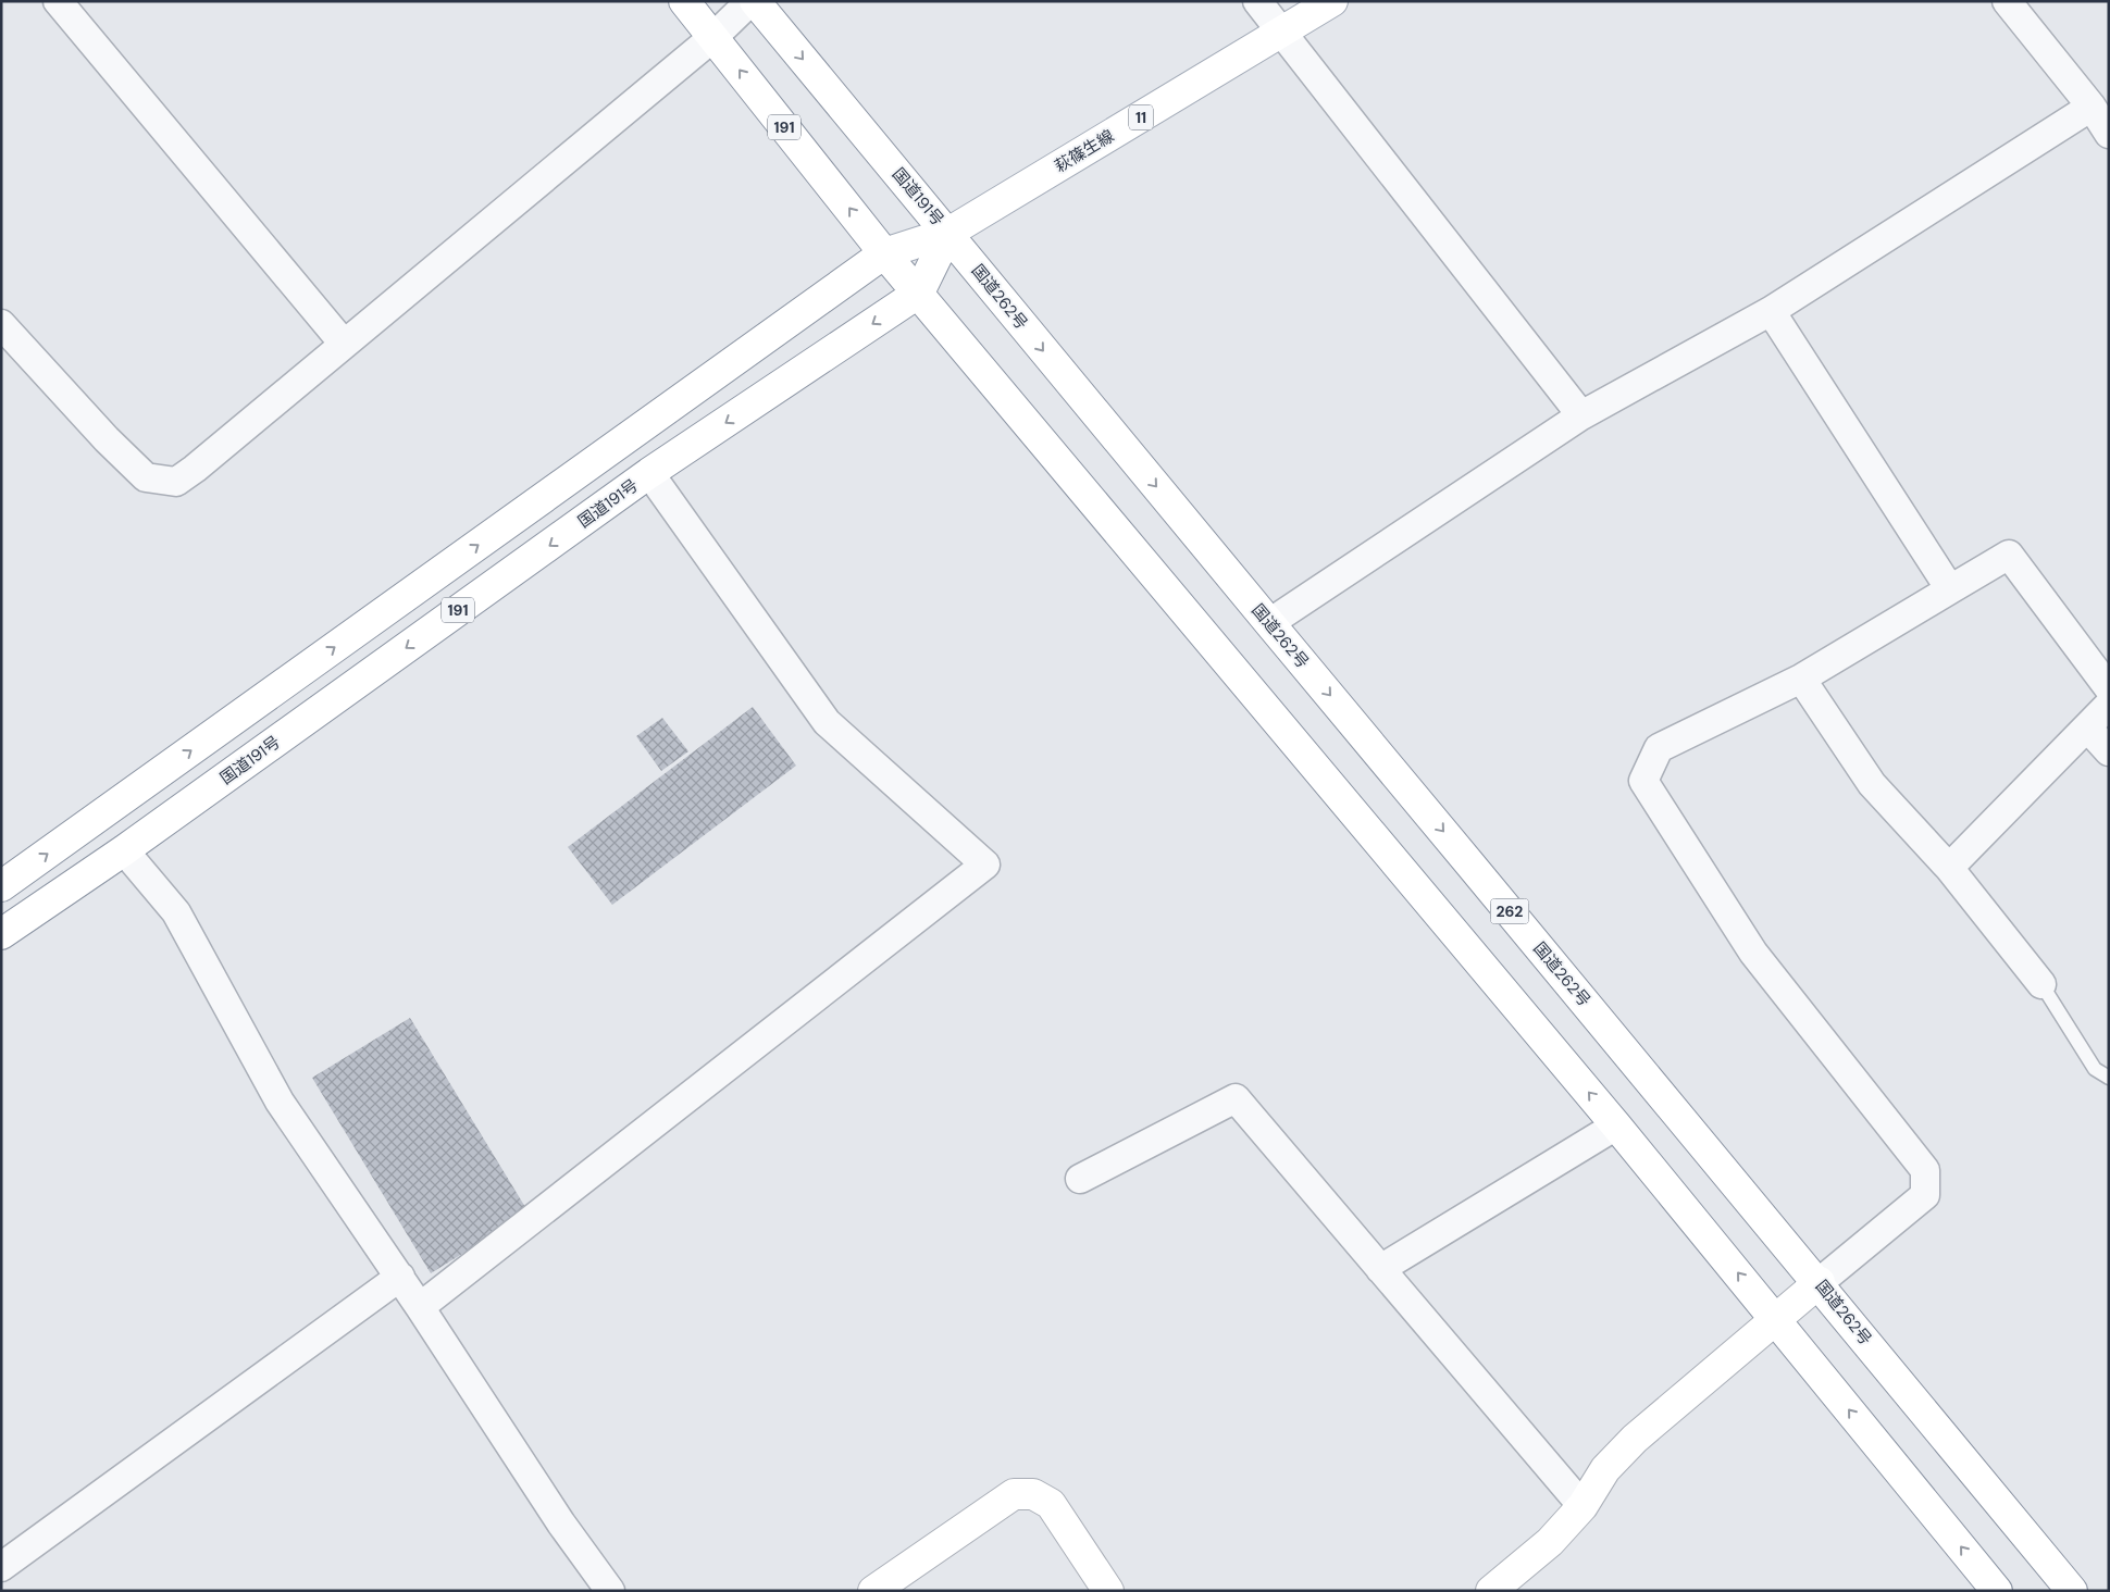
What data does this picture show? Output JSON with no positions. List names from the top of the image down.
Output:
{
  "streets": {
    "main road": [
      "11",
      "191",
      "萩篠生線",
      "国道191号",
      "国道262号",
      "262"
    ]
  },
  "crossings": [
    ["191", "萩篠生線"],
    ["萩篠生線", "国道191号"],
    ["萩篠生線", "国道262号"],
    ["国道191号", "国道262号"]
  ]
}
